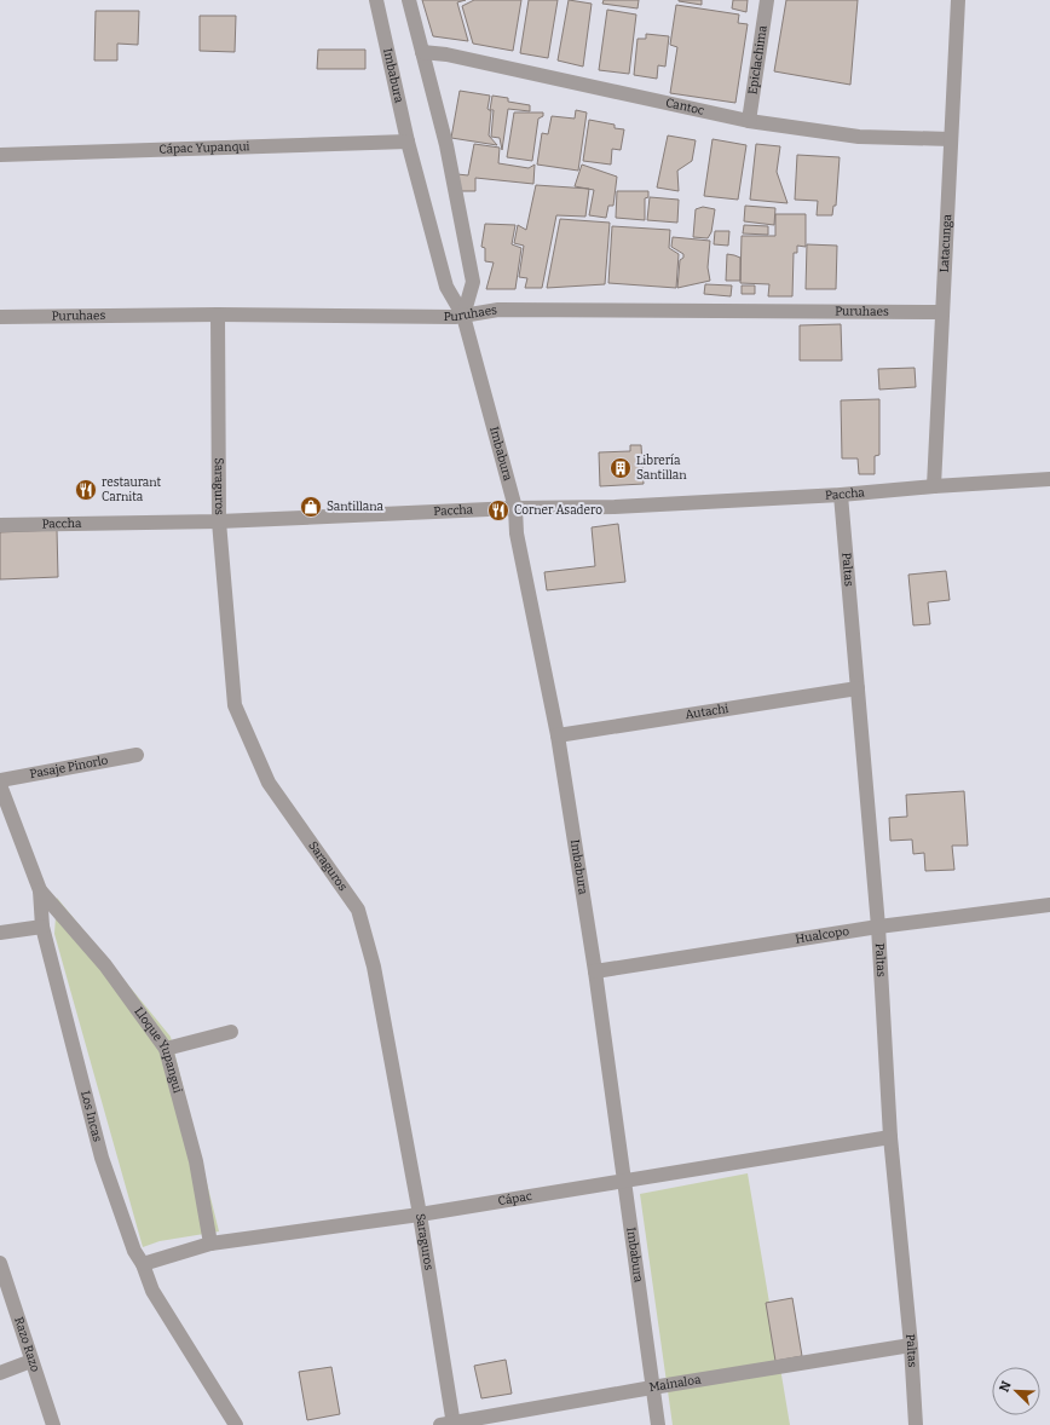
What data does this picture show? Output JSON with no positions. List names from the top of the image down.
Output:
{
  "streets": {
    "street": [
      "Epiclachima",
      "Imbabura",
      "Cantoc",
      "Cápac Yupanqui",
      "Latacunga",
      "Puruhaes",
      "Saraguros",
      "Paccha",
      "Paltas",
      "Autachi",
      "Pasaje Pinorlo",
      "Hualcopo",
      "Lloque Yupangui",
      "Los Incas",
      "Cápac",
      "Razo Razo",
      "Mainaloa"
    ]
  },
  "crossings": [
    ["Epiclachima", "Cantoc"],
    ["Imbabura", "Cantoc"],
    ["Imbabura", "Cápac Yupanqui"],
    ["Imbabura", "Puruhaes"],
    ["Imbabura", "Paccha"],
    ["Imbabura", "Autachi"],
    ["Imbabura", "Hualcopo"],
    ["Imbabura", "Cápac"],
    ["Imbabura", "Mainaloa"],
    ["Cantoc", "Latacunga"],
    ["Latacunga", "Puruhaes"],
    ["Latacunga", "Paccha"],
    ["Puruhaes", "Saraguros"],
    ["Saraguros", "Paccha"],
    ["Saraguros", "Cápac"],
    ["Saraguros", "Mainaloa"],
    ["Paccha", "Paltas"],
    ["Paltas", "Autachi"],
    ["Paltas", "Hualcopo"],
    ["Paltas", "Cápac"],
    ["Paltas", "Mainaloa"],
    ["Lloque Yupangui", "Los Incas"],
    ["Lloque Yupangui", "Cápac"],
    ["Los Incas", "Cápac"]
  ],
  "places": {
    "building": ["Librería Santillan"],
    "restaurant": ["restaurant Carnita", "Corner Asadero"],
    "shop": ["Santillana"]
  },
  "north": "top left"
}
